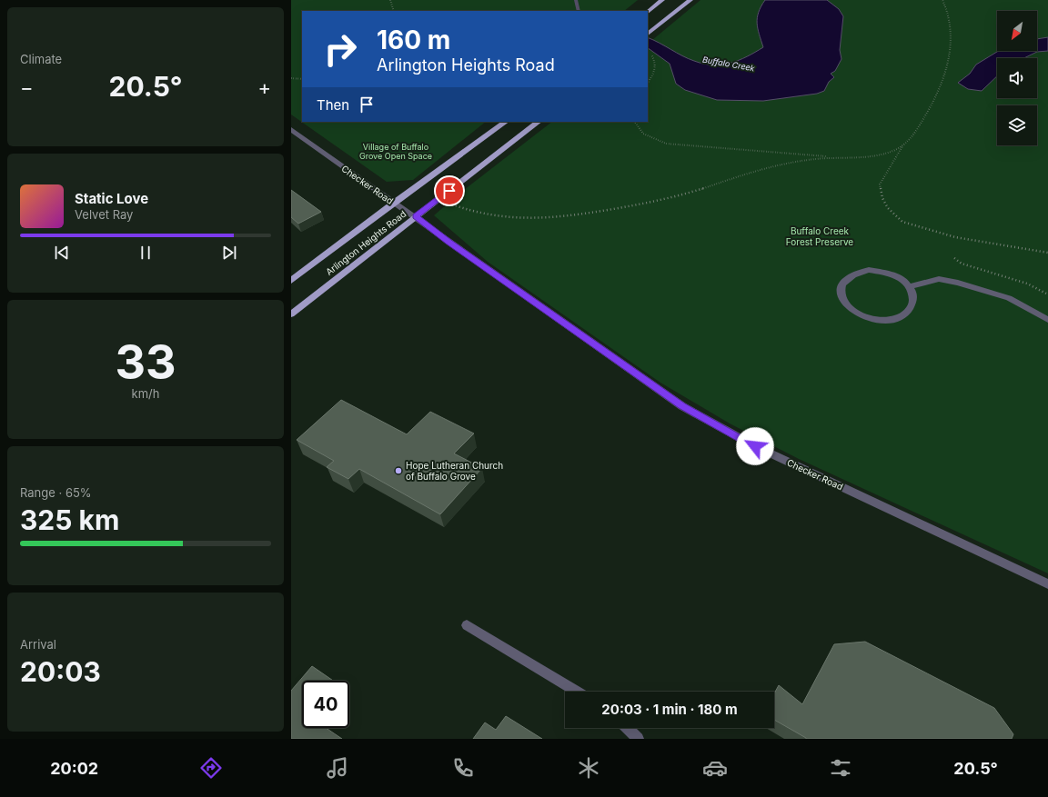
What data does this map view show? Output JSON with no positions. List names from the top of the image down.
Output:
{
  "streets": {
    "main road": ["Arlington Heights Road"],
    "street": ["Checker Road"]
  },
  "crossings": [
    ["Checker Road", "Arlington Heights Road"]
  ],
  "water": ["Buffalo Creek"],
  "parks": ["Village of Buffalo Grove Open Space", "Buffalo Creek Forest Preserve"],
  "places": ["Hope Lutheran Church of Buffalo Grove"],
  "north": "bottom left",
  "page": {
    "tile": [
      "Climate",
      ["33", "km/h"],
      ["Range · 65%", "325 km"],
      ["Arrival", "20:03"]
    ],
    "turn": ["160 m", "Arlington Heights Road"],
    "heat": ["−", "20.5°", "+"],
    "then": "Then",
    "song": ["Static Love", "Velvet Ray"],
    "limit": "40",
    "trip": "20:03 · 1 min · 180 m",
    "tabs": ["20:02", "20.5°"]
  }
}
